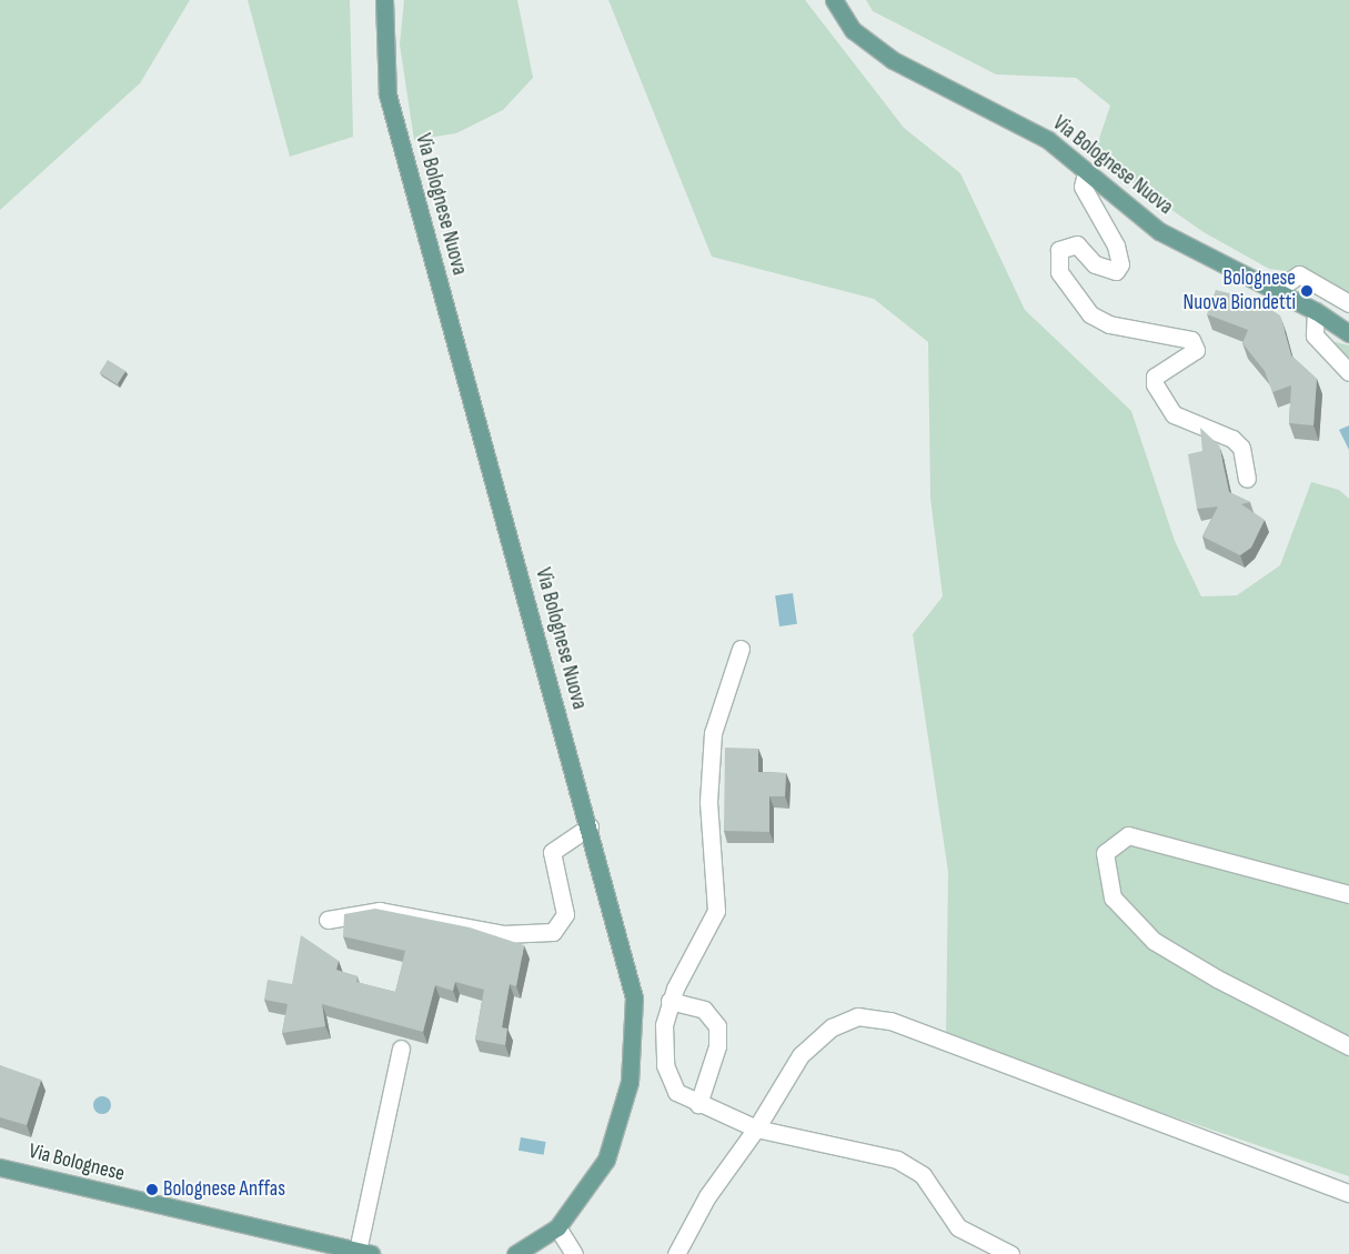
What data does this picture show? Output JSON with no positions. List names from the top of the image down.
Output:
{
  "streets": {
    "main road": ["Via Bolognese Nuova", "Via Bolognese"]
  },
  "places": ["Bolognese Nuova Biondetti", "Bolognese Anffas"]
}
